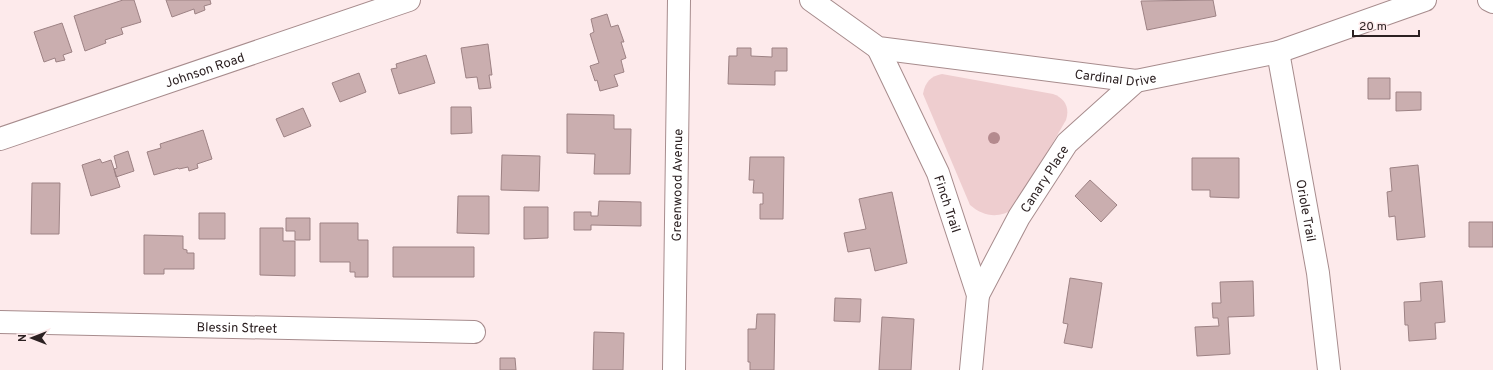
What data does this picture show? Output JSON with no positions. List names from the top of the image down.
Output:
{
  "streets": {
    "street": [
      "Johnson Road",
      "Cardinal Drive",
      "Canary Place",
      "Greenwood Avenue",
      "Finch Trail",
      "Oriole Trail",
      "Blessin Street"
    ]
  },
  "crossings": [
    ["Cardinal Drive", "Canary Place"],
    ["Cardinal Drive", "Finch Trail"],
    ["Cardinal Drive", "Oriole Trail"],
    ["Canary Place", "Finch Trail"]
  ],
  "scale_bar": "20 m",
  "north": "left"
}
